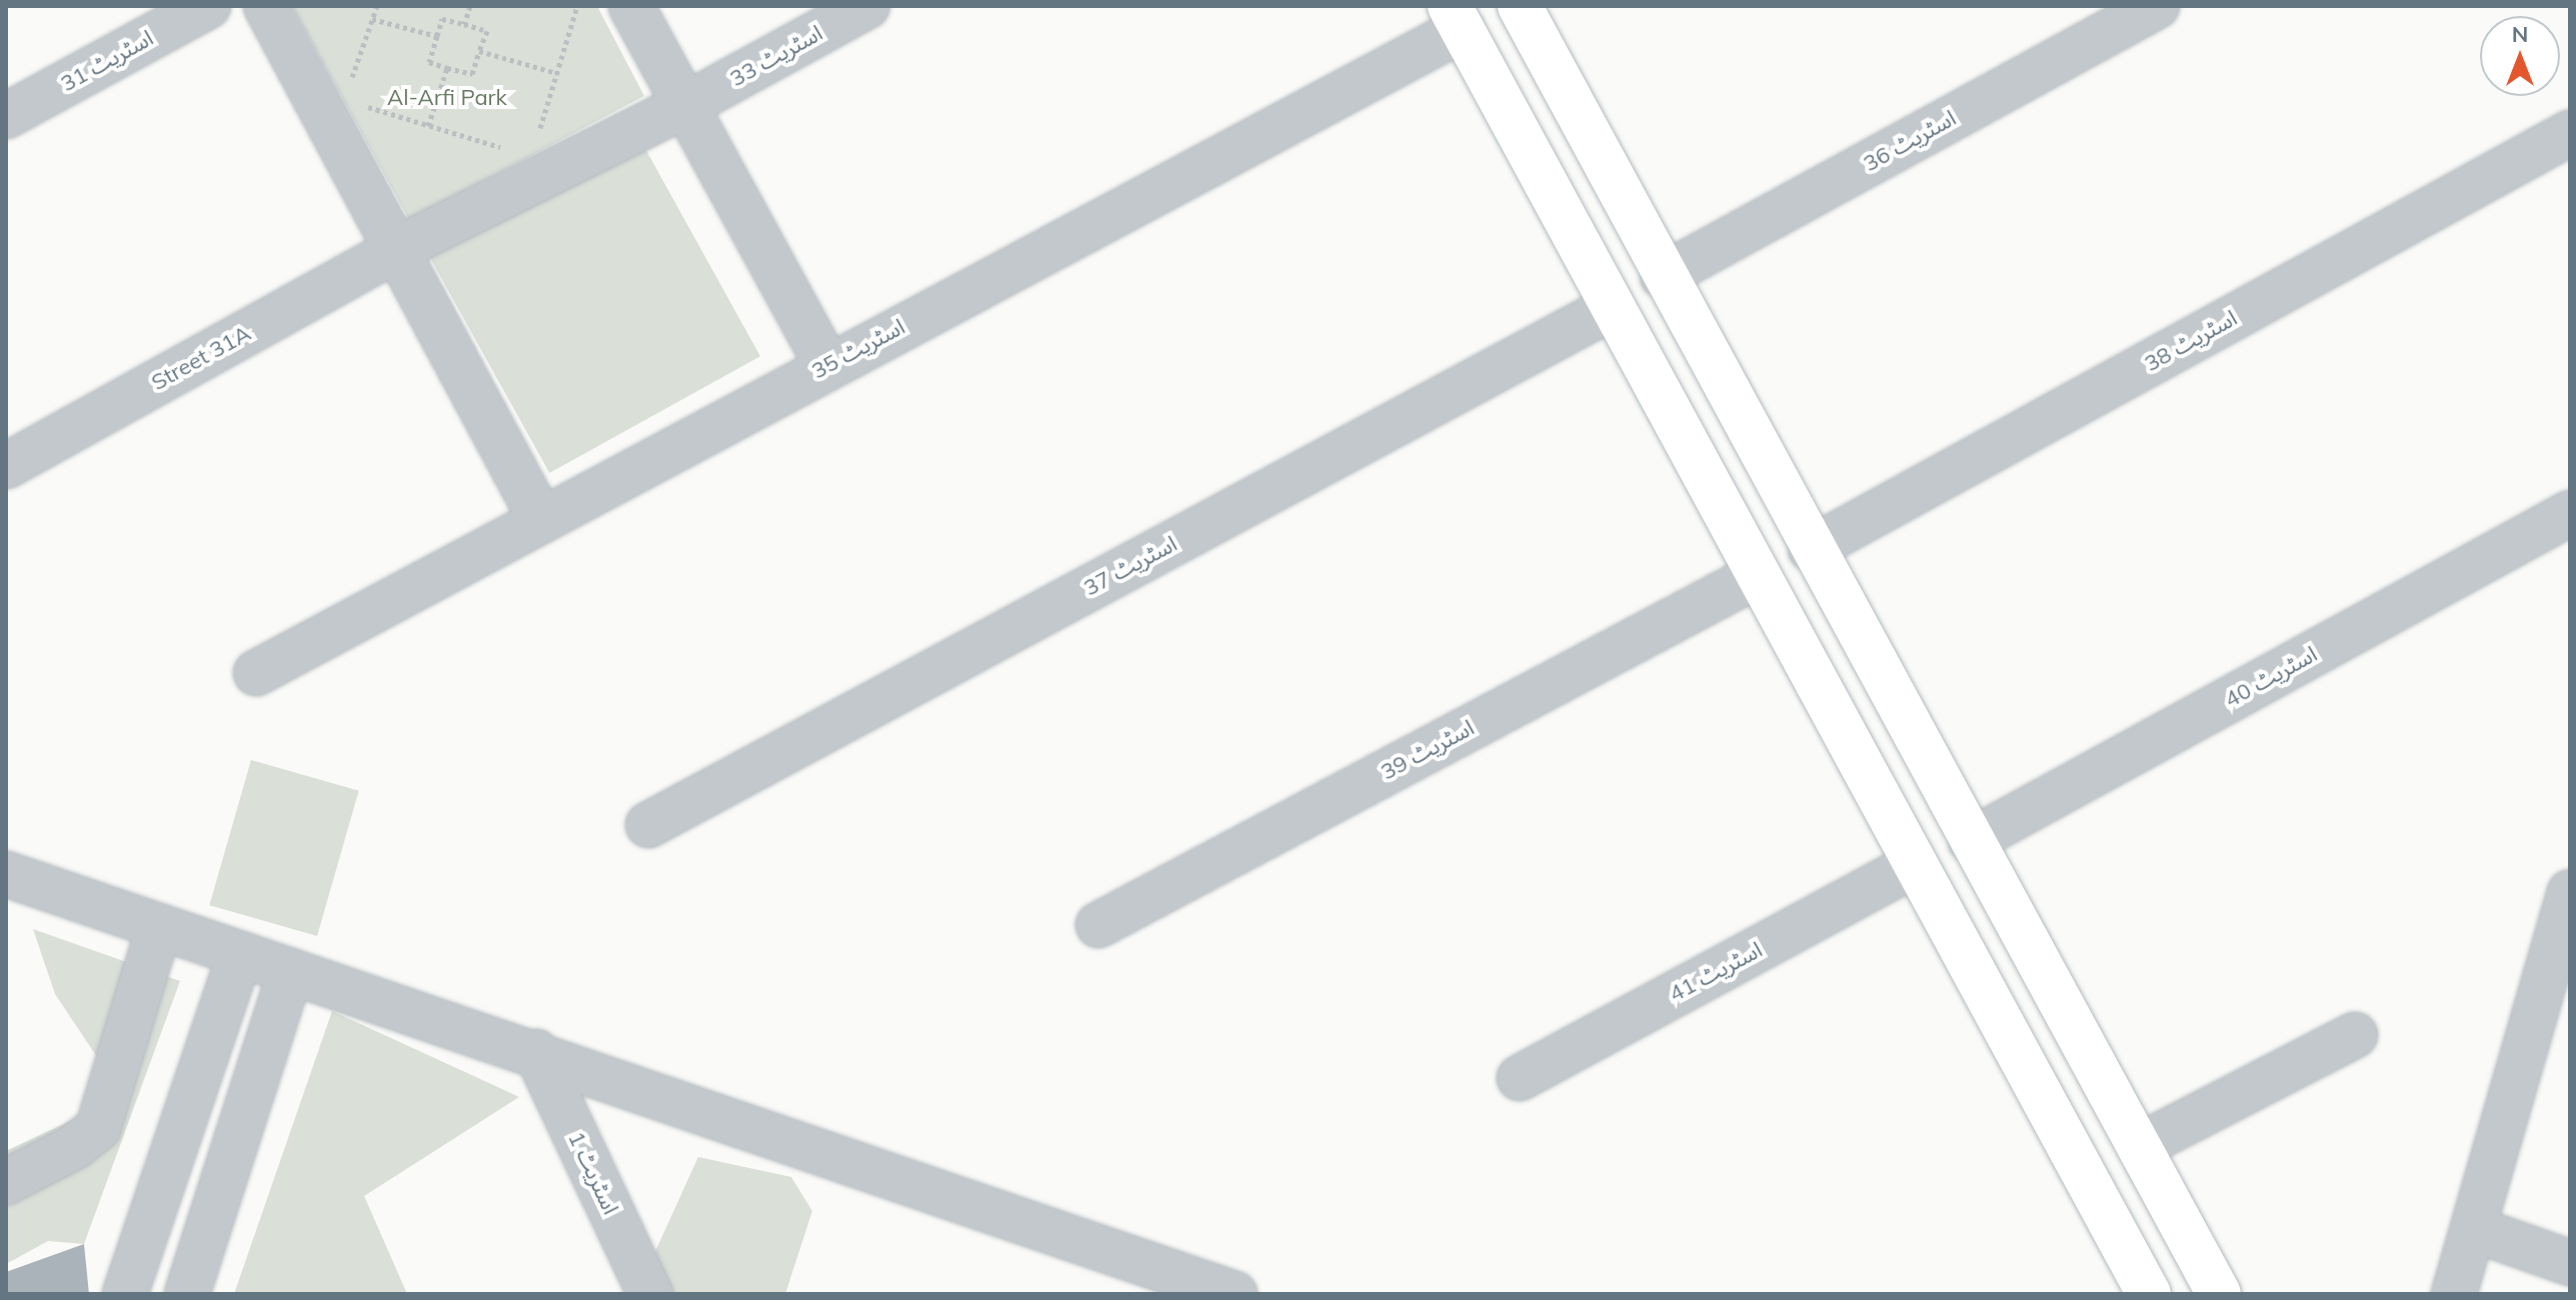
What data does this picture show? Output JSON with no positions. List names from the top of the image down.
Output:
{
  "streets": {
    "street": [
      "اسٹریٹ 33",
      "اسٹریٹ 31",
      "اسٹریٹ 36",
      "اسٹریٹ 38",
      "اسٹریٹ 35",
      "Street 31A",
      "اسٹریٹ 37",
      "اسٹریٹ 40",
      "اسٹریٹ 39",
      "اسٹریٹ 41",
      "اسٹریٹ 1"
    ]
  },
  "crossings": [
    ["اسٹریٹ 33", "Street 31A"]
  ],
  "parks": ["Al-Arfi Park"],
  "north": "top"
}
